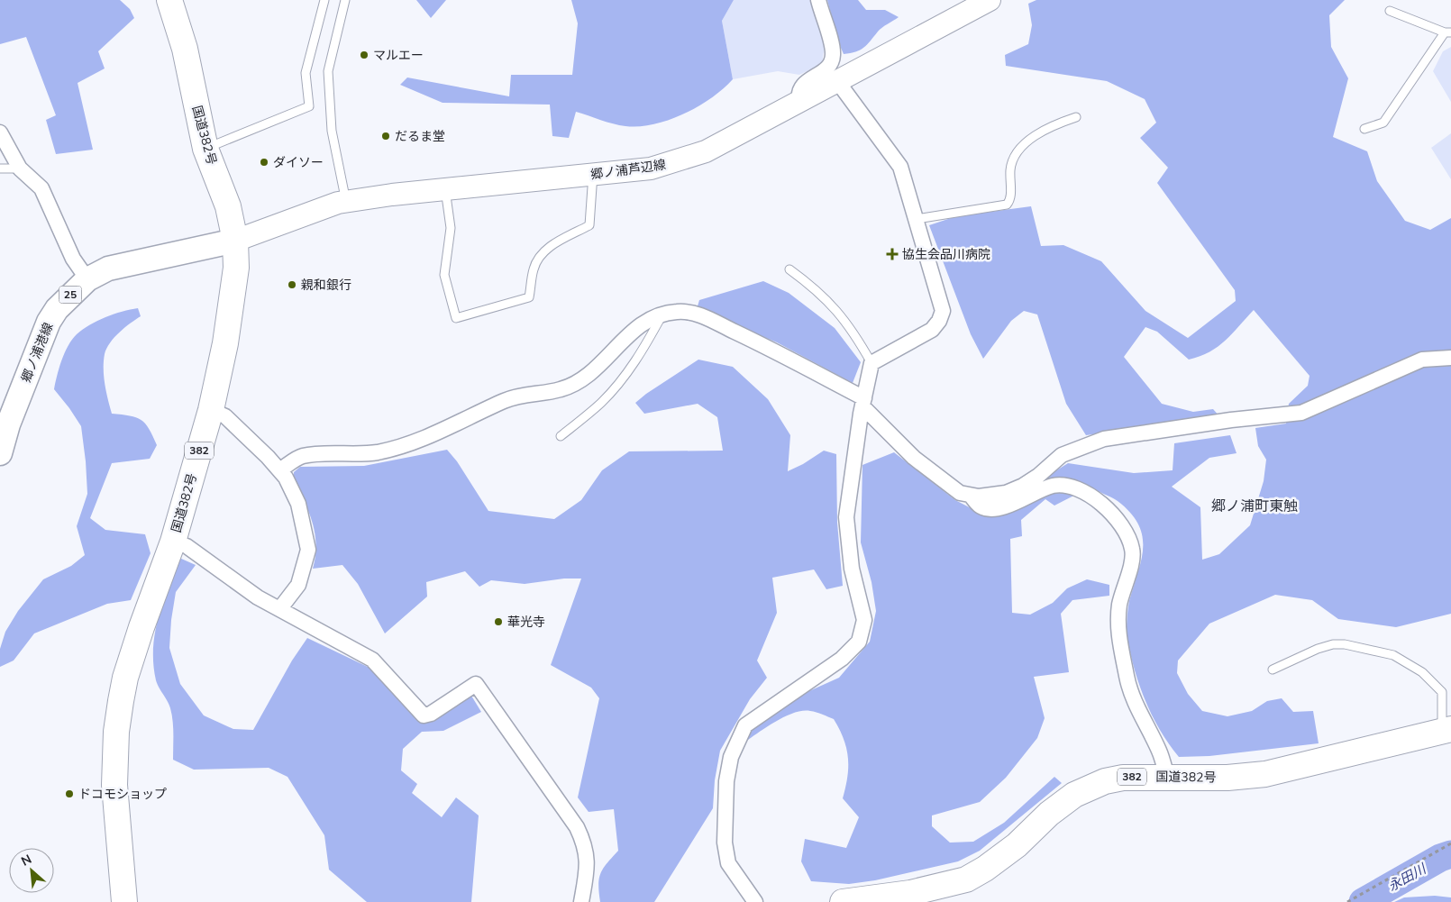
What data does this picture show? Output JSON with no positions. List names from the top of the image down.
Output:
{
  "streets": {
    "highway": ["国道382号", "382"],
    "main road": ["郷ノ浦芦辺線", "25", "郷ノ浦港線"]
  },
  "crossings": [
    ["国道382号", "郷ノ浦芦辺線"],
    ["国道382号", "郷ノ浦港線"],
    ["郷ノ浦芦辺線", "郷ノ浦港線"]
  ],
  "districts": ["郷ノ浦町東触"],
  "water": ["永田川"],
  "places": {
    "other": [
      "マルエー",
      "だるま堂",
      "ダイソー",
      "親和銀行",
      "華光寺",
      "ドコモショップ"
    ],
    "health": ["協生会品川病院"]
  },
  "north": "top left"
}
